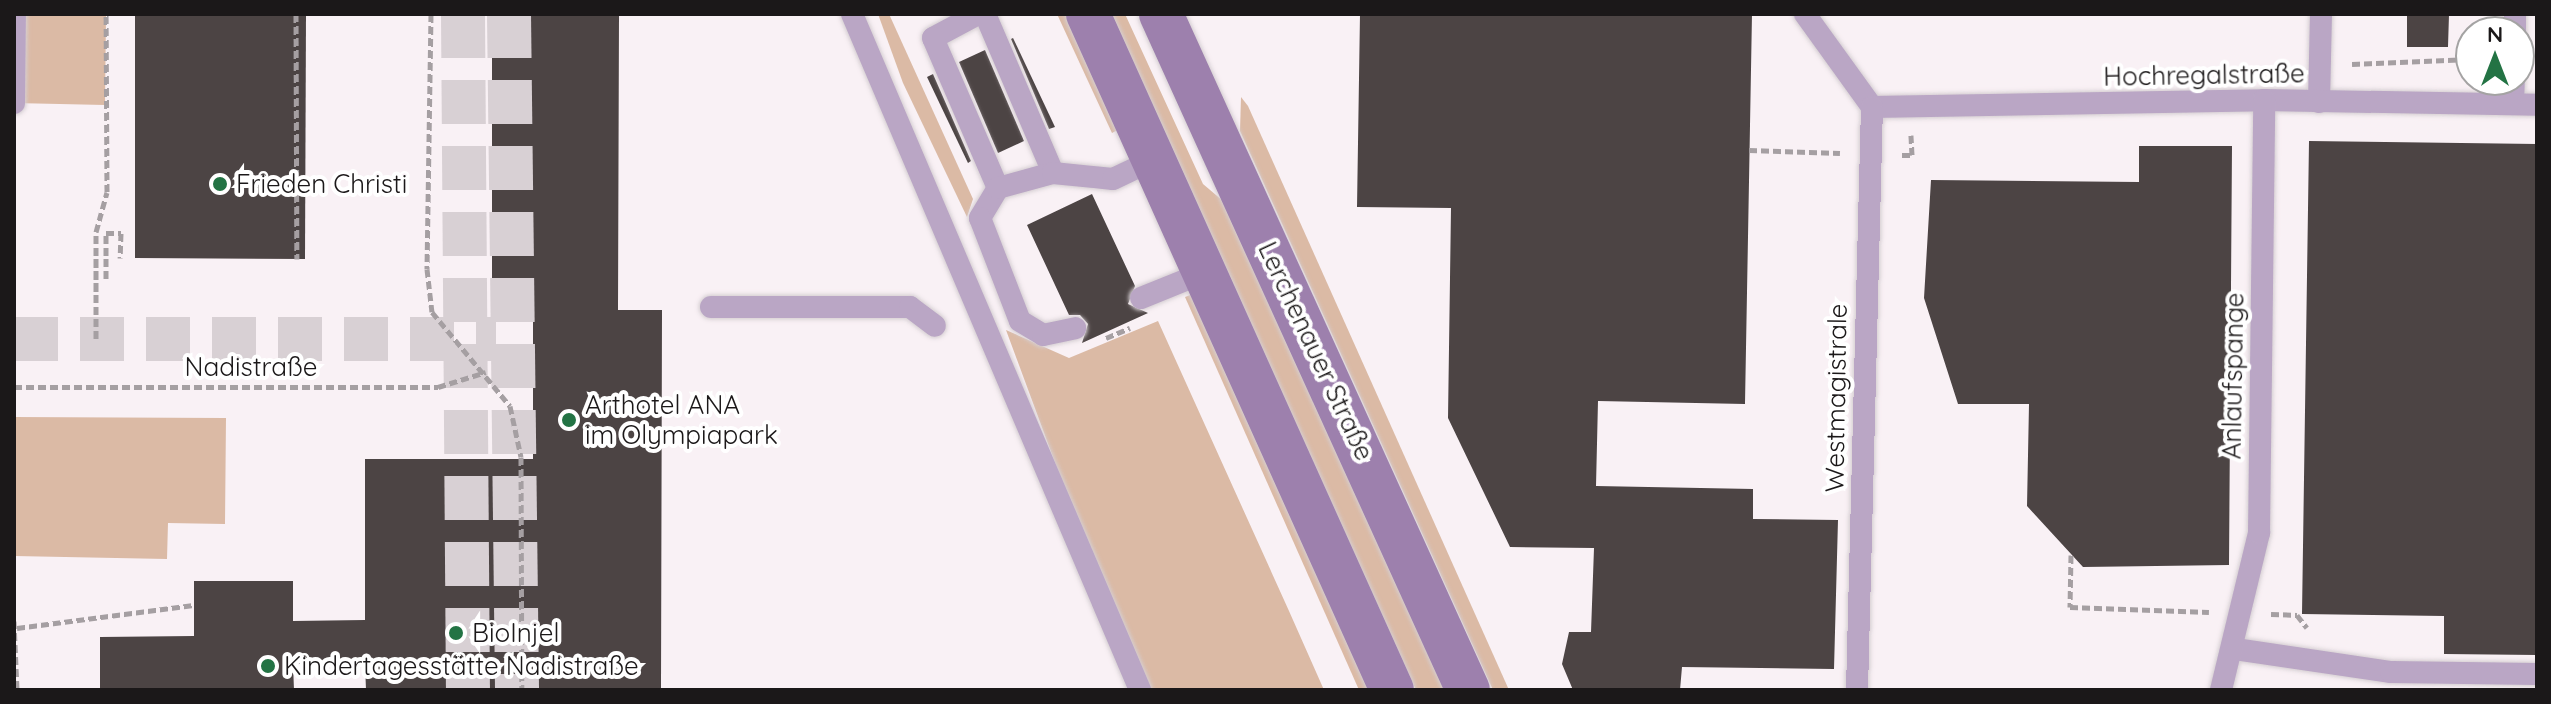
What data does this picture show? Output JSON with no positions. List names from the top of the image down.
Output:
{
  "streets": {
    "main road": ["Lerchenauer Straße"],
    "lane": ["Hochregalstraße", "Anlaufspange", "Westmagistrale"],
    "path": ["Nadistraße"]
  },
  "crossings": [
    ["Hochregalstraße", "Anlaufspange"],
    ["Hochregalstraße", "Westmagistrale"]
  ],
  "places": [
    "Frieden Christi",
    "Arthotel ANA im Olympiapark",
    "BioInjel",
    "Kindertagesstätte Nadistraße"
  ],
  "north": "top"
}
